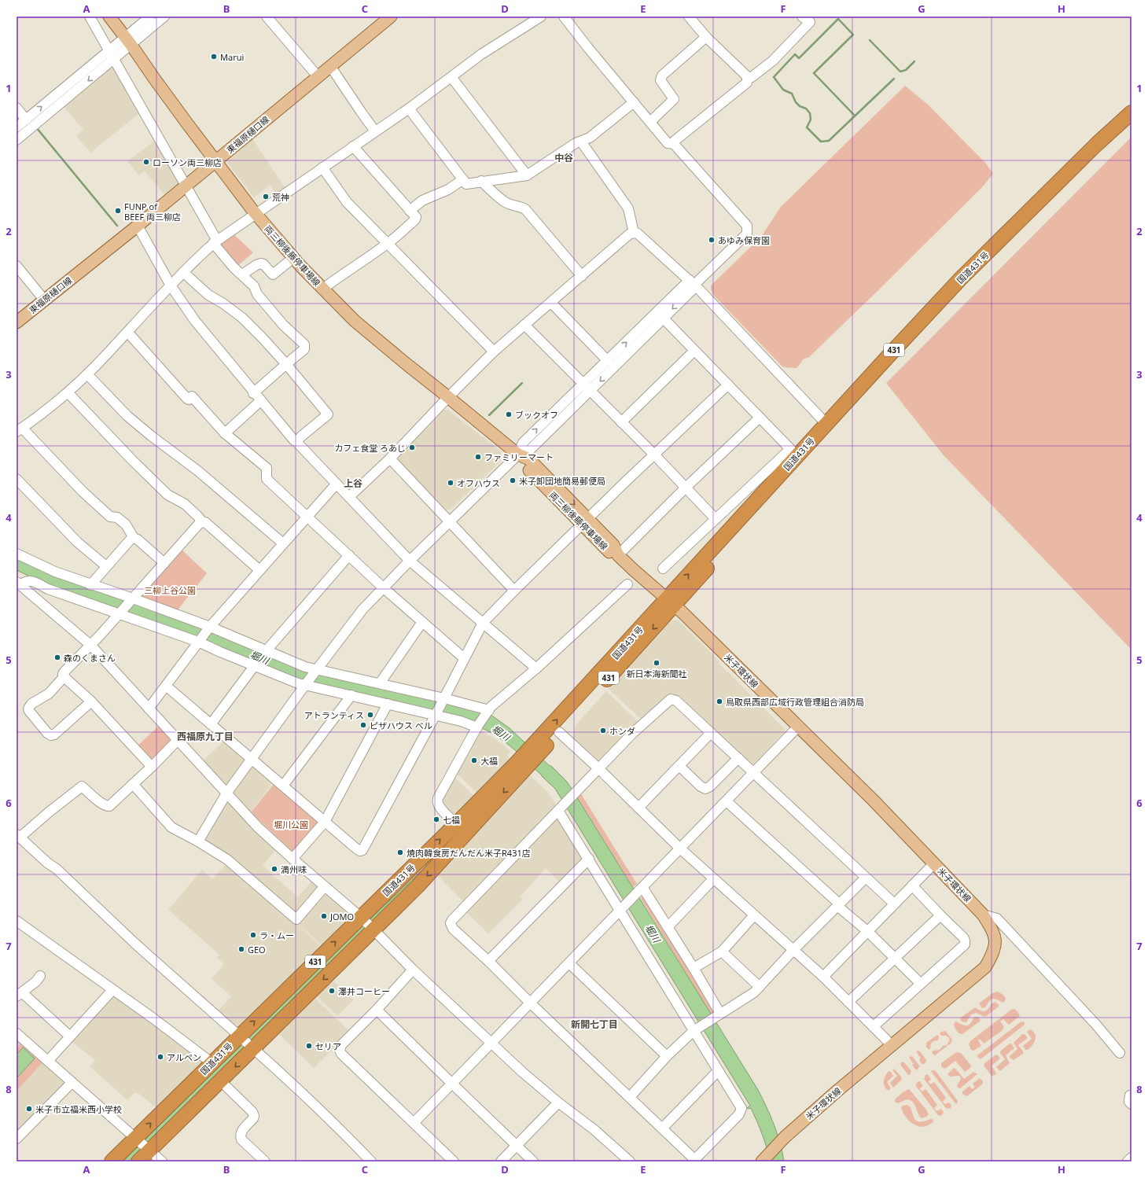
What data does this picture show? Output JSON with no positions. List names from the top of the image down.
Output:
{
  "streets": {
    "highway": ["国道431号", "431"],
    "main road": ["東福原樋口線", "両三柳後藤停車場線", "米子環状線"]
  },
  "crossings": [
    ["東福原樋口線", "両三柳後藤停車場線"],
    ["両三柳後藤停車場線", "国道431号"],
    ["両三柳後藤停車場線", "米子環状線"],
    ["国道431号", "米子環状線"]
  ],
  "districts": [
    "中谷",
    "上谷",
    "西福原九丁目",
    "新開七丁目"
  ],
  "water": ["堀川"],
  "parks": ["三柳上谷公園", "堀川公園"],
  "places": [
    "Marui",
    "ローソン両三柳店",
    "荒神",
    "FUNP of BEEF 両三柳店",
    "あゆみ保育園",
    "ブックオフ",
    "カフェ食堂 ろあじ",
    "ファミリーマート",
    "米子卸団地簡易郵便局",
    "オフハウス",
    "森のくまさん",
    "新日本海新聞社",
    "鳥取県西部広域行政管理組合消防局",
    "アトランティス",
    "ピザハウス ベル",
    "ホンダ",
    "大福",
    "七福",
    "焼肉韓食房だんだん米子R431店",
    "満州味",
    "JOMO",
    "ラ・ムー",
    "GEO",
    "澤井コーヒー",
    "セリア",
    "アルペン",
    "米子市立福米西小学校"
  ],
  "grid": {
    "columns": [
      "A",
      "B",
      "C",
      "D",
      "E",
      "F",
      "G",
      "H"
    ],
    "rows": [
      "1",
      "2",
      "3",
      "4",
      "5",
      "6",
      "7",
      "8"
    ]
  }
}
